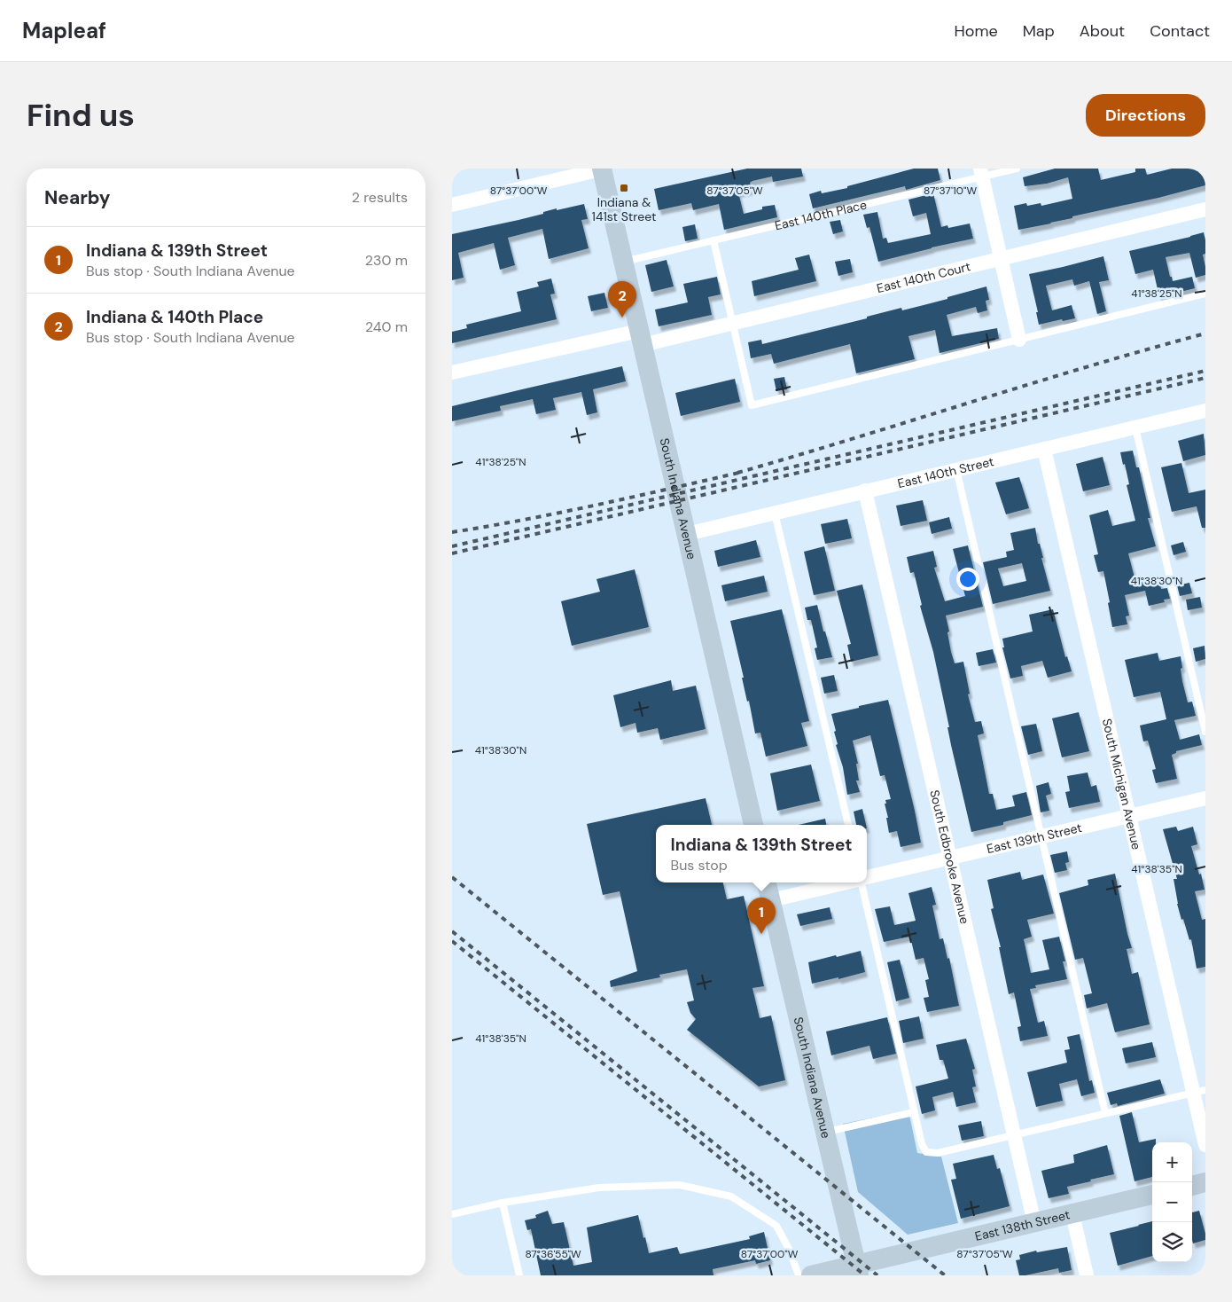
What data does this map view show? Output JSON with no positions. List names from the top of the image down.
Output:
{
  "streets": {
    "main road": ["South Indiana Avenue", "East 138th Street"],
    "street": [
      "East 140th Court",
      "East 140th Street",
      "South Michigan Avenue",
      "East 139th Street",
      "South Edbrooke Avenue"
    ],
    "lane": ["East 140th Place"]
  },
  "crossings": [
    ["East 140th Place", "South Indiana Avenue"],
    ["East 140th Court", "South Indiana Avenue"],
    ["East 140th Street", "South Indiana Avenue"],
    ["East 140th Street", "South Michigan Avenue"],
    ["East 140th Street", "South Edbrooke Avenue"],
    ["South Indiana Avenue", "East 139th Street"],
    ["South Indiana Avenue", "East 138th Street"],
    ["South Michigan Avenue", "East 139th Street"],
    ["East 139th Street", "South Edbrooke Avenue"],
    ["South Edbrooke Avenue", "East 138th Street"]
  ],
  "places": {
    "transit": ["Indiana & 141st Street"]
  },
  "page": {
    "header": "Mapleaf",
    "nav": [
      "Home",
      "Map",
      "About",
      "Contact"
    ],
    "buttons": "Directions",
    "title": "Find us",
    "heading": ["Nearby", "2 results"],
    "list": [
      {
        "mark": "1",
        "name": "Indiana & 139th Street",
        "note": "Bus stop · South Indiana Avenue",
        "value": "230 m"
      },
      {
        "mark": "2",
        "name": "Indiana & 140th Place",
        "note": "Bus stop · South Indiana Avenue",
        "value": "240 m"
      }
    ],
    "pins": ["2", "1"],
    "popup": ["Indiana & 139th Street", "Bus stop"],
    "map_buttons": ["+", "−"]
  },
  "coordinates": [
    "87°37'00\"W",
    "87°37'05\"W",
    "87°37'10\"W",
    "41°38'25\"N",
    "41°38'30\"N",
    "41°38'35\"N",
    "87°36'55\"W"
  ]
}
